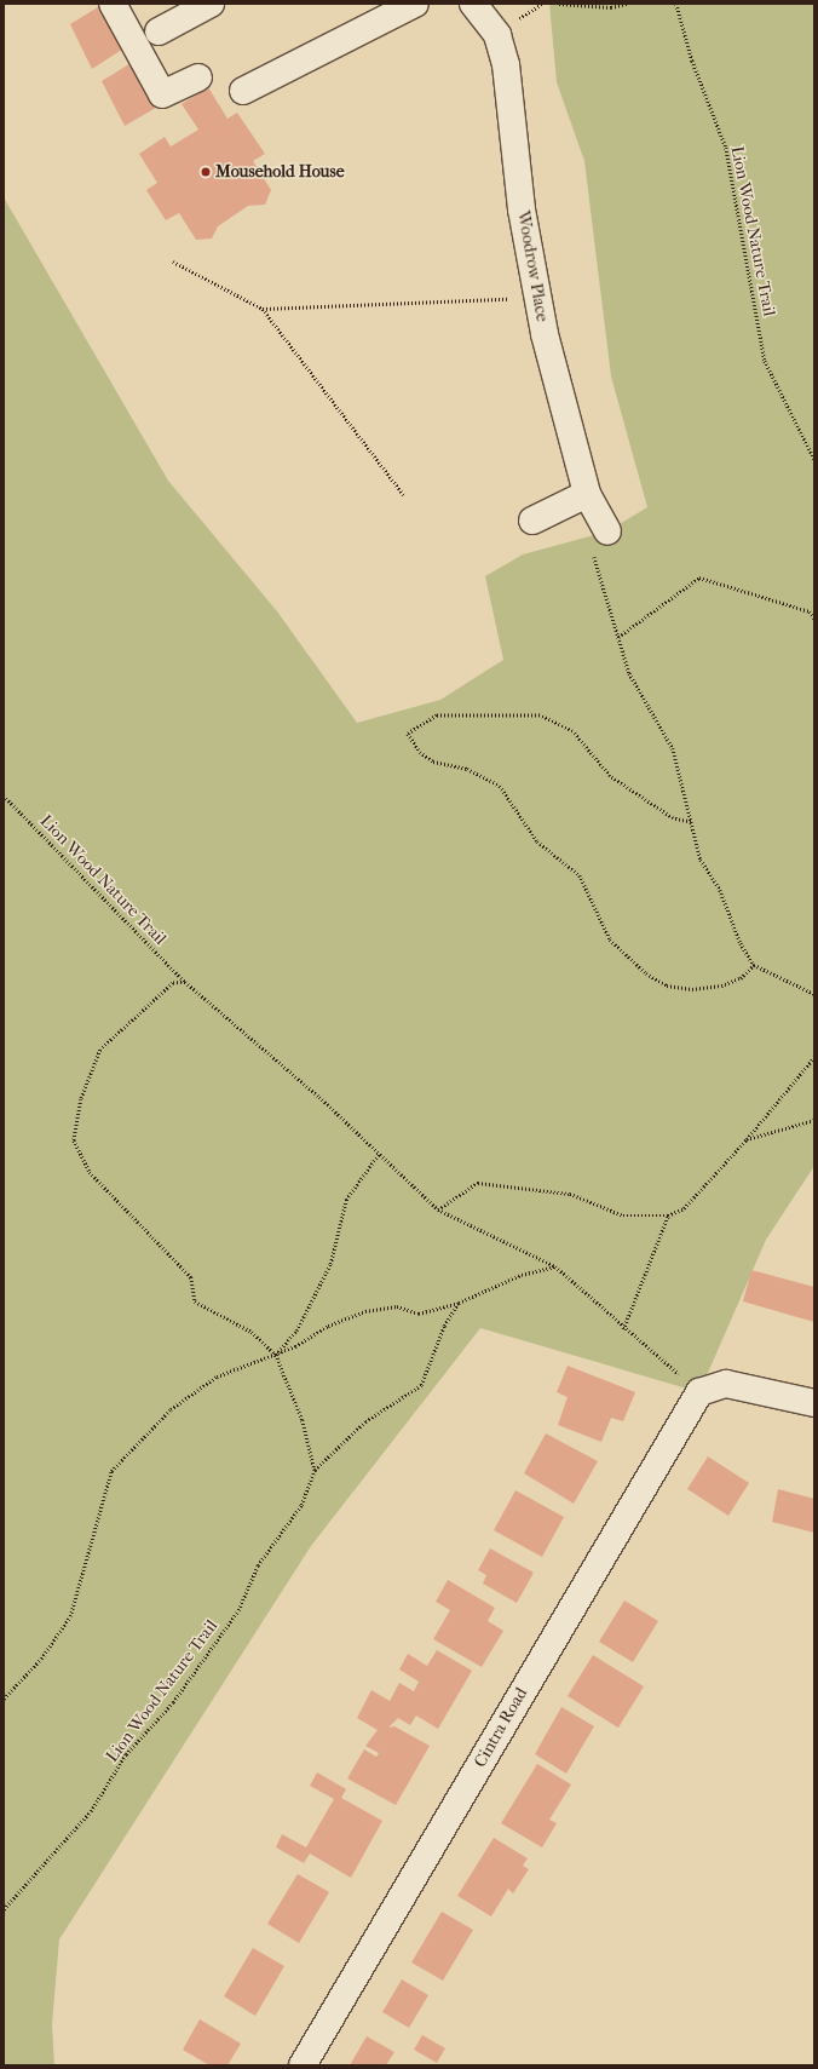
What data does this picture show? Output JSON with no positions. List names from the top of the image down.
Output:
{
  "streets": {
    "street": ["Woodrow Place", "Cintra Road"],
    "path": ["Lion Wood Nature Trail"]
  },
  "crossings": [
    ["Lion Wood Nature Trail", "Cintra Road"]
  ],
  "places": ["Mousehold House"]
}
